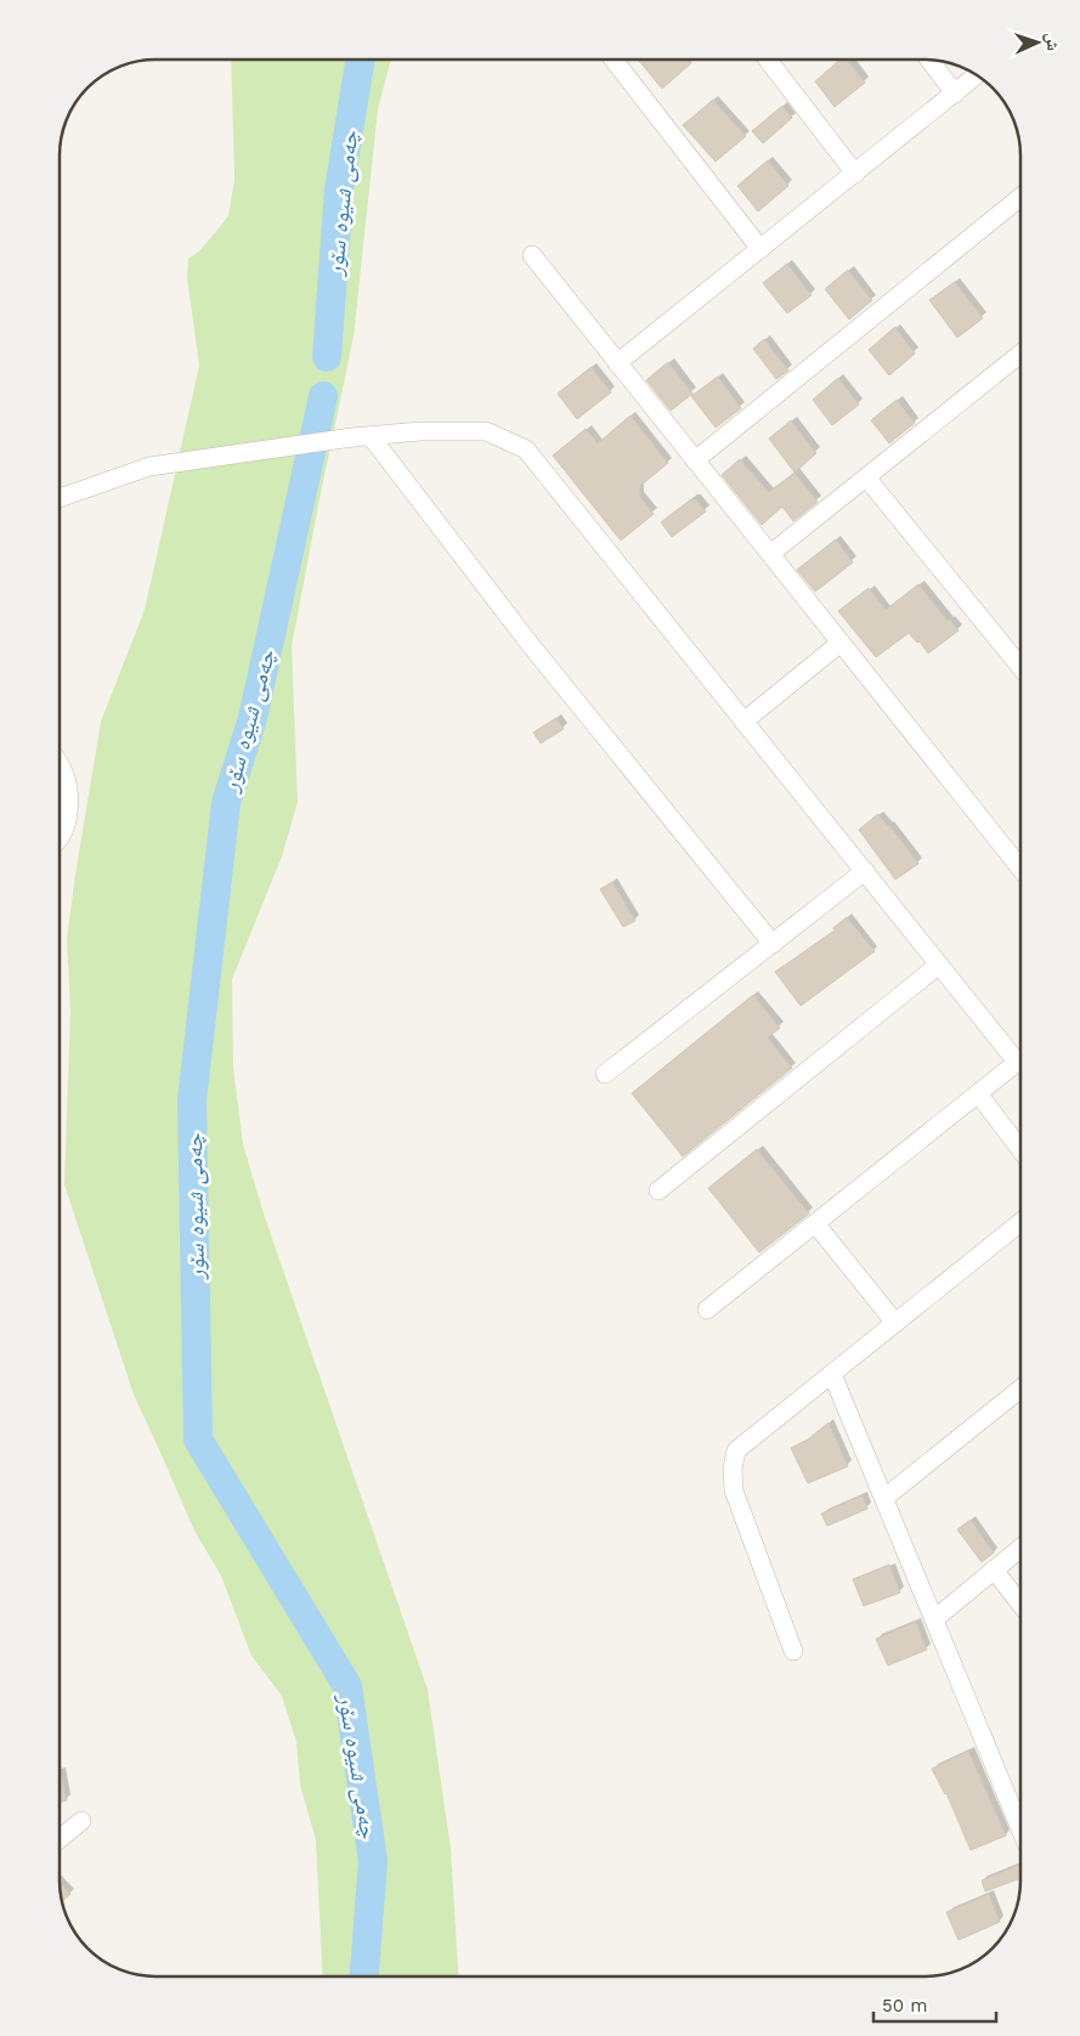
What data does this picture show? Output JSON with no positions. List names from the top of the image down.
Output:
{
  "water": ["چەمی شیوە سۆر"],
  "scale_bar": "50 m",
  "north": "right"
}
